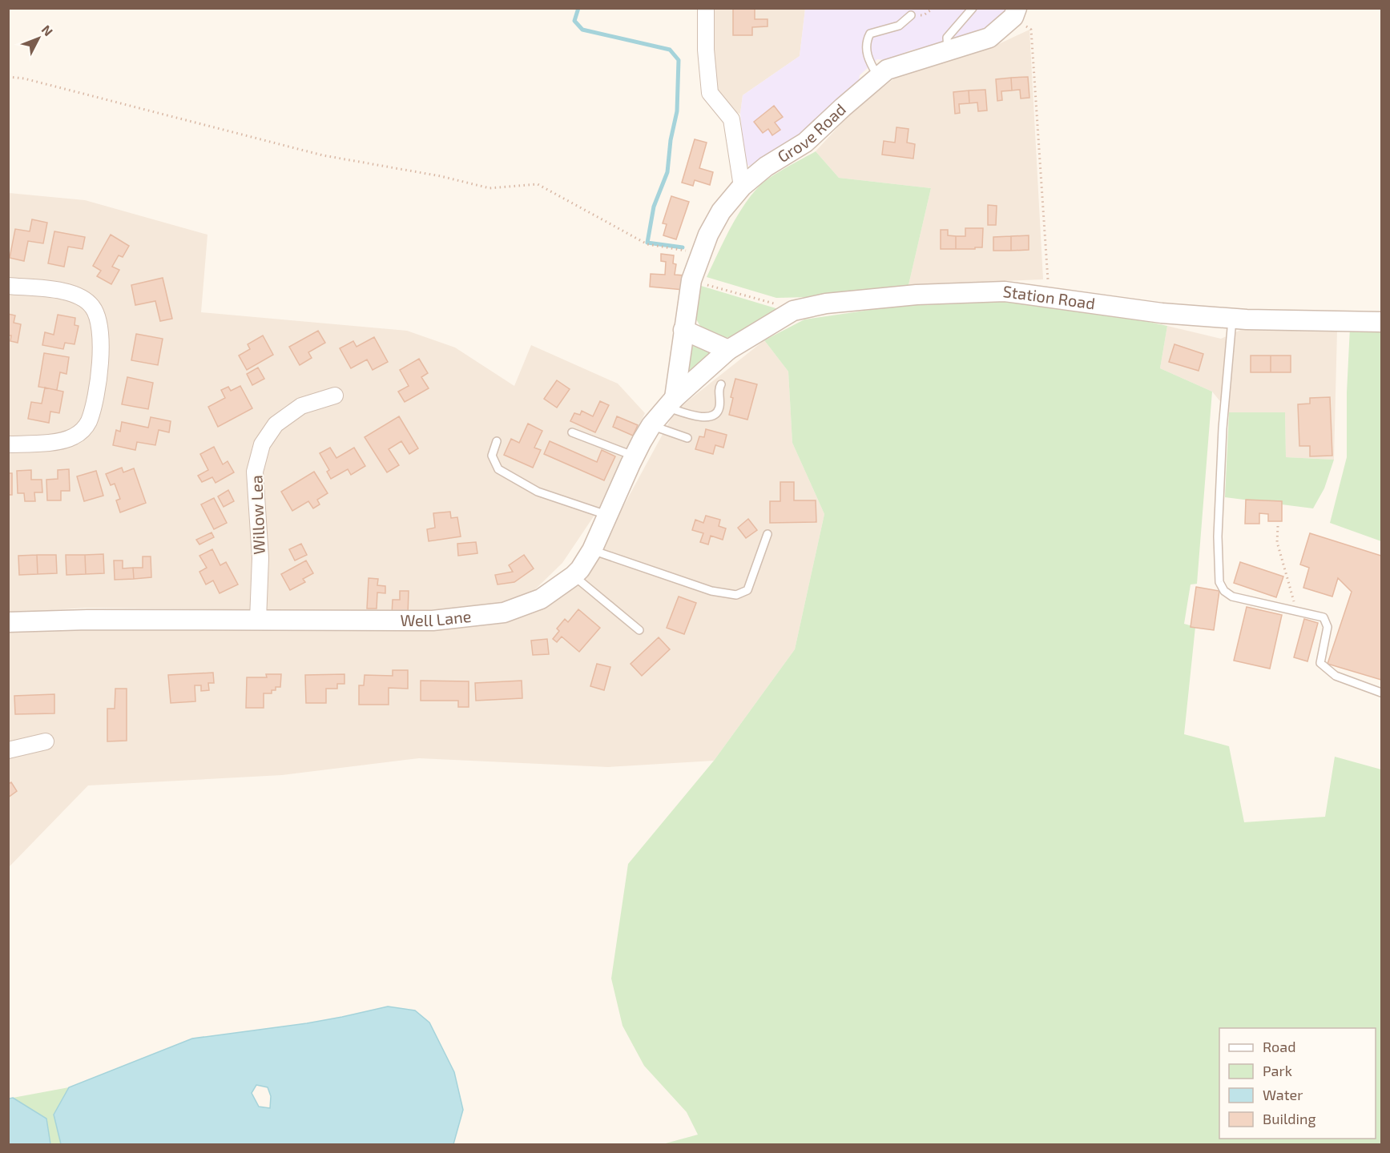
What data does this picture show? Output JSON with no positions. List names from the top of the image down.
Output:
{
  "streets": {
    "street": [
      "Grove Road",
      "Station Road",
      "Willow Lea",
      "Well Lane"
    ]
  },
  "crossings": [
    ["Grove Road", "Well Lane"],
    ["Station Road", "Well Lane"],
    ["Willow Lea", "Well Lane"]
  ],
  "legend": [
    "Road",
    "Park",
    "Water",
    "Building"
  ],
  "north": "top right"
}
